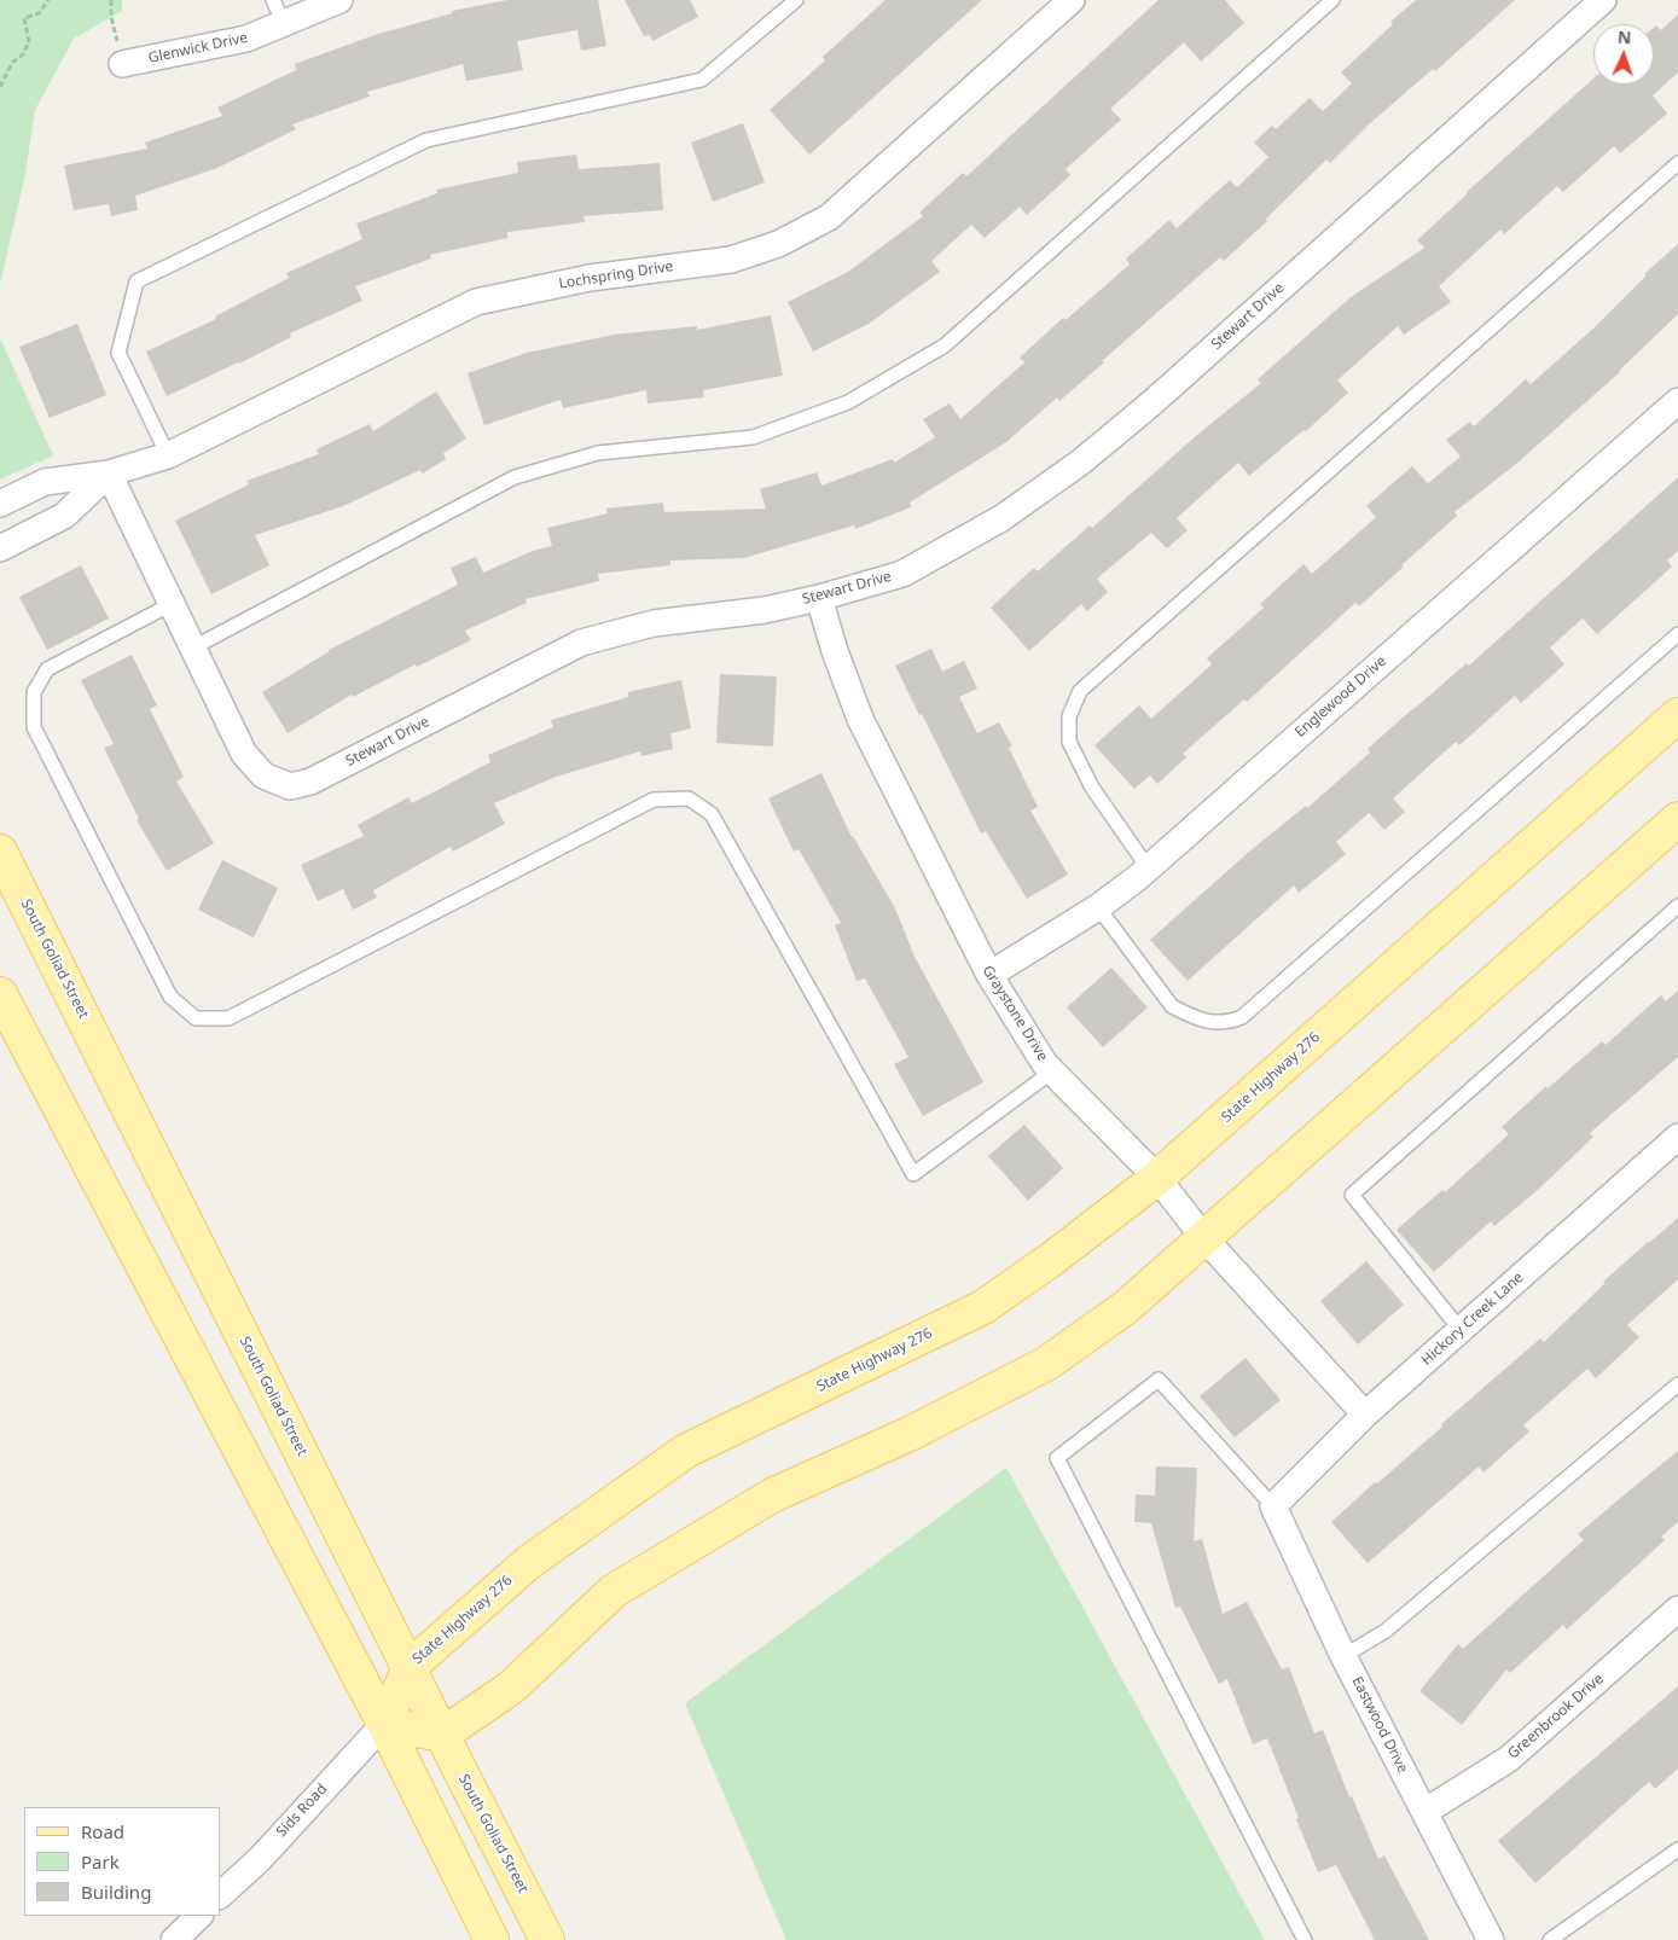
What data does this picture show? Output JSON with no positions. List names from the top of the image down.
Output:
{
  "streets": {
    "main road": ["South Goliad Street", "State Highway 276"],
    "street": [
      "Glenwick Drive",
      "Lochspring Drive",
      "Stewart Drive",
      "Englewood Drive",
      "Graystone Drive",
      "Hickory Creek Lane",
      "Greenbrook Drive",
      "Eastwood Drive",
      "Sids Road"
    ]
  },
  "crossings": [
    ["Lochspring Drive", "Stewart Drive"],
    ["Stewart Drive", "Graystone Drive"],
    ["Englewood Drive", "Graystone Drive"],
    ["South Goliad Street", "State Highway 276"],
    ["Graystone Drive", "State Highway 276"],
    ["Graystone Drive", "Hickory Creek Lane"],
    ["State Highway 276", "Sids Road"],
    ["Hickory Creek Lane", "Eastwood Drive"],
    ["Greenbrook Drive", "Eastwood Drive"]
  ],
  "legend": ["Road", "Park", "Building"],
  "north": "top"
}
